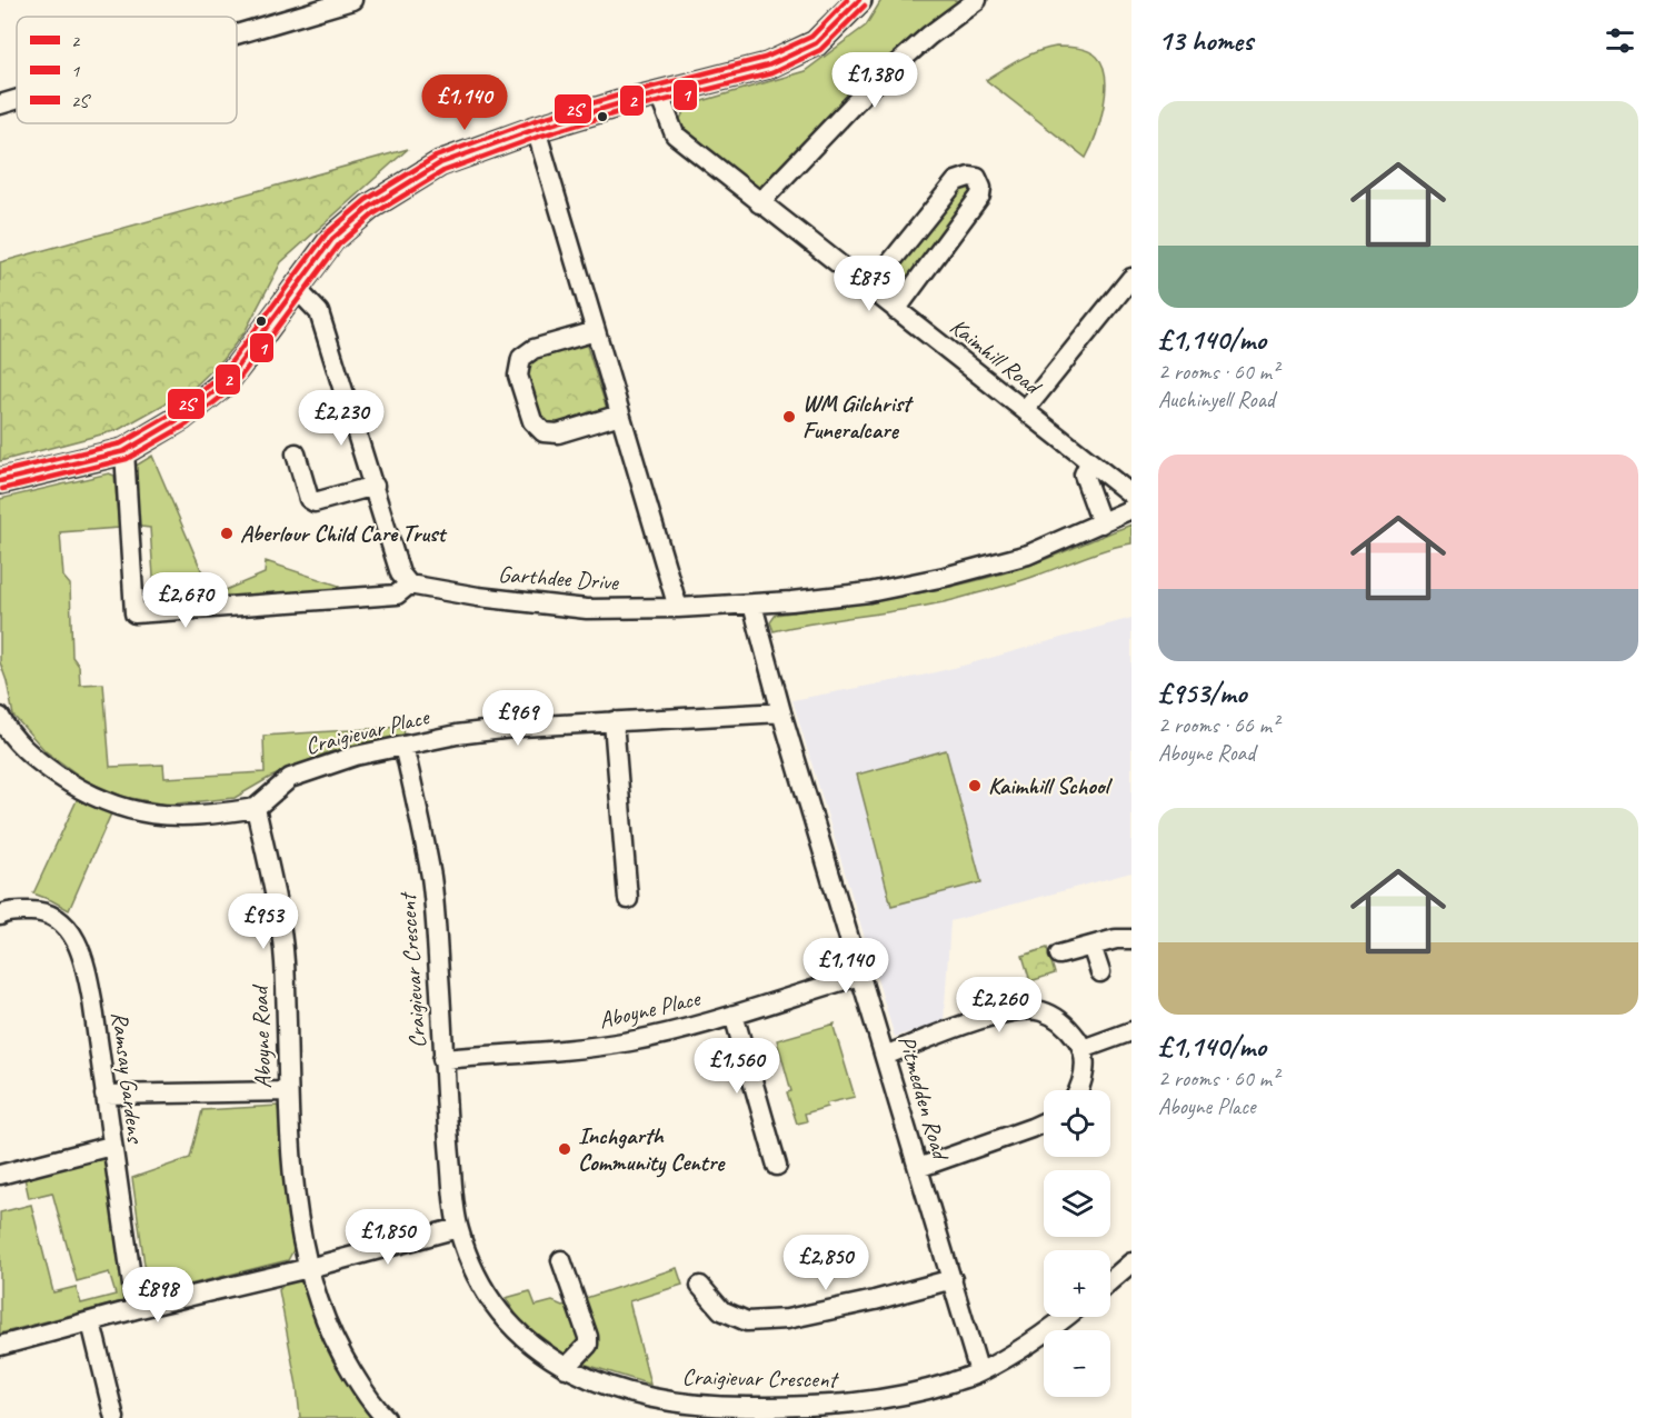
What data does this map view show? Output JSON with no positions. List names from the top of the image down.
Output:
{
  "streets": {
    "street": [
      "Kaimhill Road",
      "Garthdee Drive",
      "Craigievar Place",
      "Craigievar Crescent",
      "Aboyne Place",
      "Aboyne Road",
      "Ramsay Gardens",
      "Pitmedden Road"
    ]
  },
  "crossings": [
    ["Garthdee Drive", "Pitmedden Road"],
    ["Craigievar Place", "Craigievar Crescent"],
    ["Craigievar Place", "Aboyne Road"],
    ["Craigievar Place", "Pitmedden Road"],
    ["Craigievar Crescent", "Aboyne Place"],
    ["Craigievar Crescent", "Pitmedden Road"],
    ["Aboyne Place", "Pitmedden Road"]
  ],
  "places": [
    "WM Gilchrist Funeralcare",
    "Aberlour Child Care Trust",
    "Kaimhill School",
    "Inchgarth Community Centre"
  ],
  "lines": ["transit line 2", "transit line 2S", "transit line 1"],
  "legend": ["2", "1", "2S"],
  "page": {
    "heading": "13 homes",
    "price": [
      "£1,380",
      "£1,140",
      "£875",
      "£2,230",
      "£2,670",
      "£969",
      "£953",
      "£1,140",
      "£2,260",
      "£1,560",
      "£1,850",
      "£2,850",
      "£898"
    ],
    "list": [
      {
        "name": "£1,140/mo",
        "note": "2 rooms · 60 m² · Auchinyell Road"
      },
      {
        "name": "£953/mo",
        "note": "2 rooms · 66 m² · Aboyne Road"
      },
      {
        "name": "£1,140/mo",
        "note": "2 rooms · 60 m² · Aboyne Place"
      }
    ],
    "map_buttons": ["+", "−"]
  }
}
